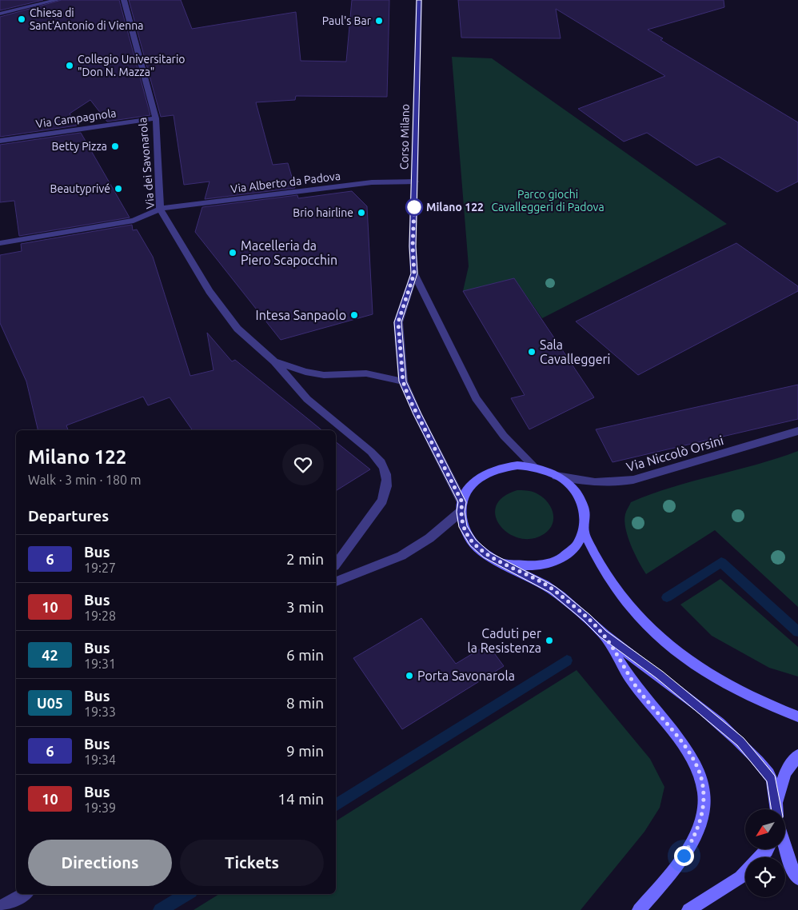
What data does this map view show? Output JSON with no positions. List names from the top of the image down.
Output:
{
  "streets": {
    "street": [
      "Via Campagnola",
      "Corso Milano",
      "Via dei Savonarola",
      "Via Alberto da Padova",
      "Via Niccolò Orsini"
    ]
  },
  "crossings": [
    ["Via Campagnola", "Via dei Savonarola"],
    ["Corso Milano", "Via dei Savonarola"],
    ["Corso Milano", "Via Alberto da Padova"],
    ["Corso Milano", "Via Niccolò Orsini"],
    ["Via dei Savonarola", "Via Alberto da Padova"]
  ],
  "parks": ["Parco giochi Cavalleggeri di Padova"],
  "places": [
    "Chiesa di Sant'Antonio di Vienna",
    "Paul's Bar",
    "Collegio Universitario \"Don N. Mazza\"",
    "Betty Pizza",
    "Beautyprivé",
    "Milano 122",
    "Brio hairline",
    "Macelleria da Piero Scapocchin",
    "Intesa Sanpaolo",
    "Sala Cavalleggeri",
    "Caduti per la Resistenza",
    "Porta Savonarola"
  ],
  "lines": ["bus line 6"],
  "north": "bottom left",
  "page": {
    "heading": [
      ["Milano 122", "Walk · 3 min · 180 m"],
      "Departures"
    ],
    "list": [
      {
        "mark": "6",
        "name": "Bus",
        "note": "19:27",
        "value": "2 min"
      },
      {
        "mark": "10",
        "name": "Bus",
        "note": "19:28",
        "value": "3 min"
      },
      {
        "mark": "42",
        "name": "Bus",
        "note": "19:31",
        "value": "6 min"
      },
      {
        "mark": "U05",
        "name": "Bus",
        "note": "19:33",
        "value": "8 min"
      },
      {
        "mark": "6",
        "name": "Bus",
        "note": "19:34",
        "value": "9 min"
      },
      {
        "mark": "10",
        "name": "Bus",
        "note": "19:39",
        "value": "14 min"
      }
    ],
    "buttons": ["Directions", "Tickets"]
  }
}
